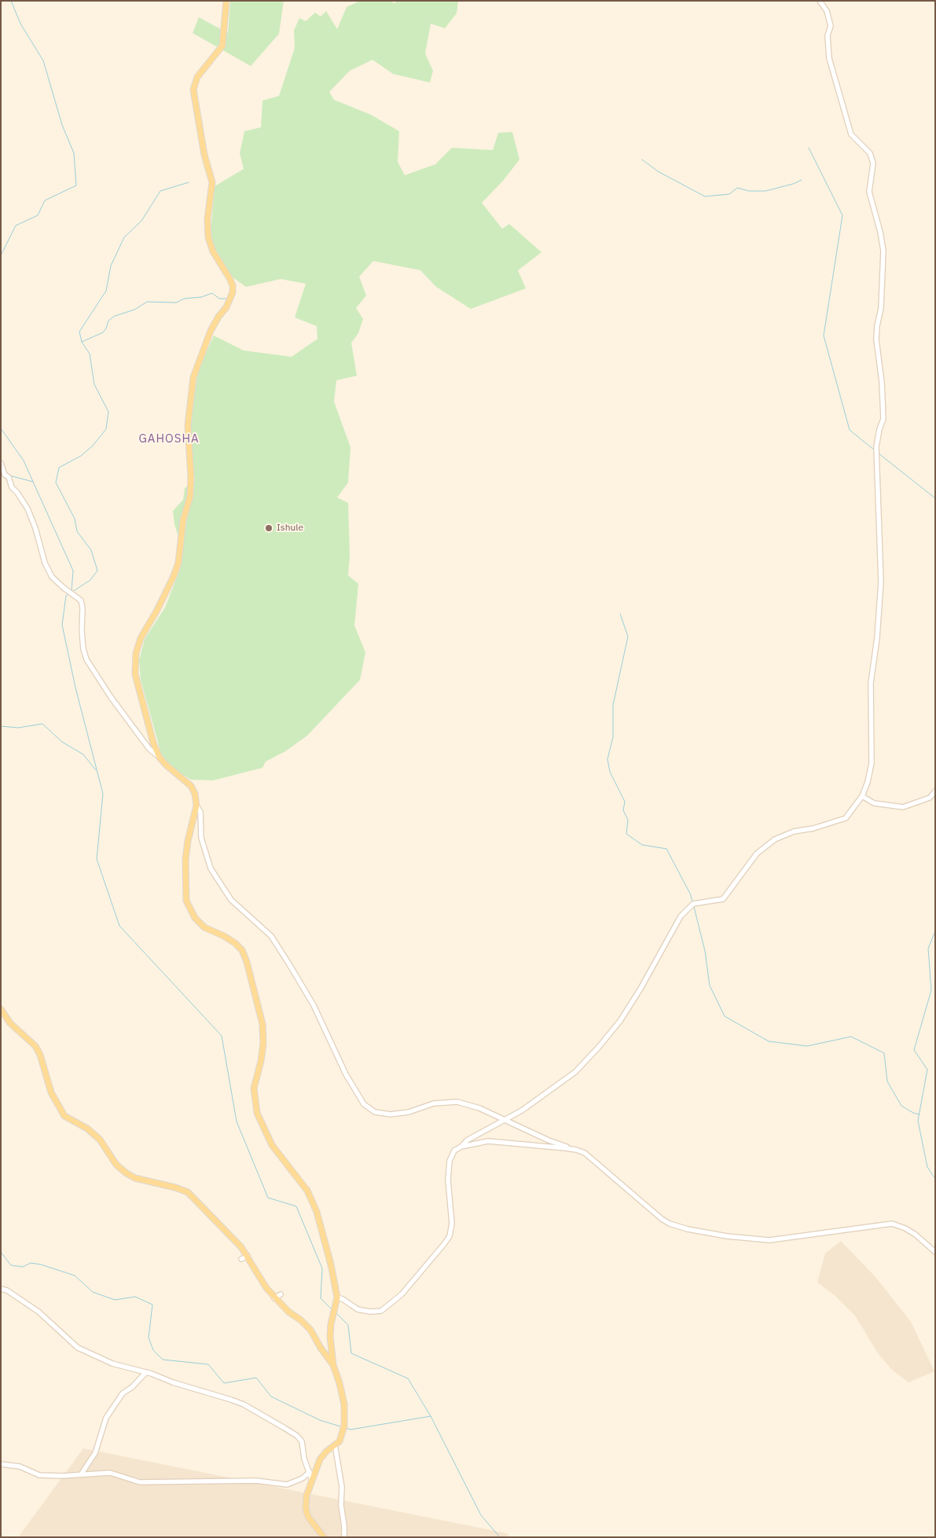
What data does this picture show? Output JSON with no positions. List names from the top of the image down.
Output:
{
  "districts": ["GAHOSHA"],
  "places": ["Ishule"]
}
